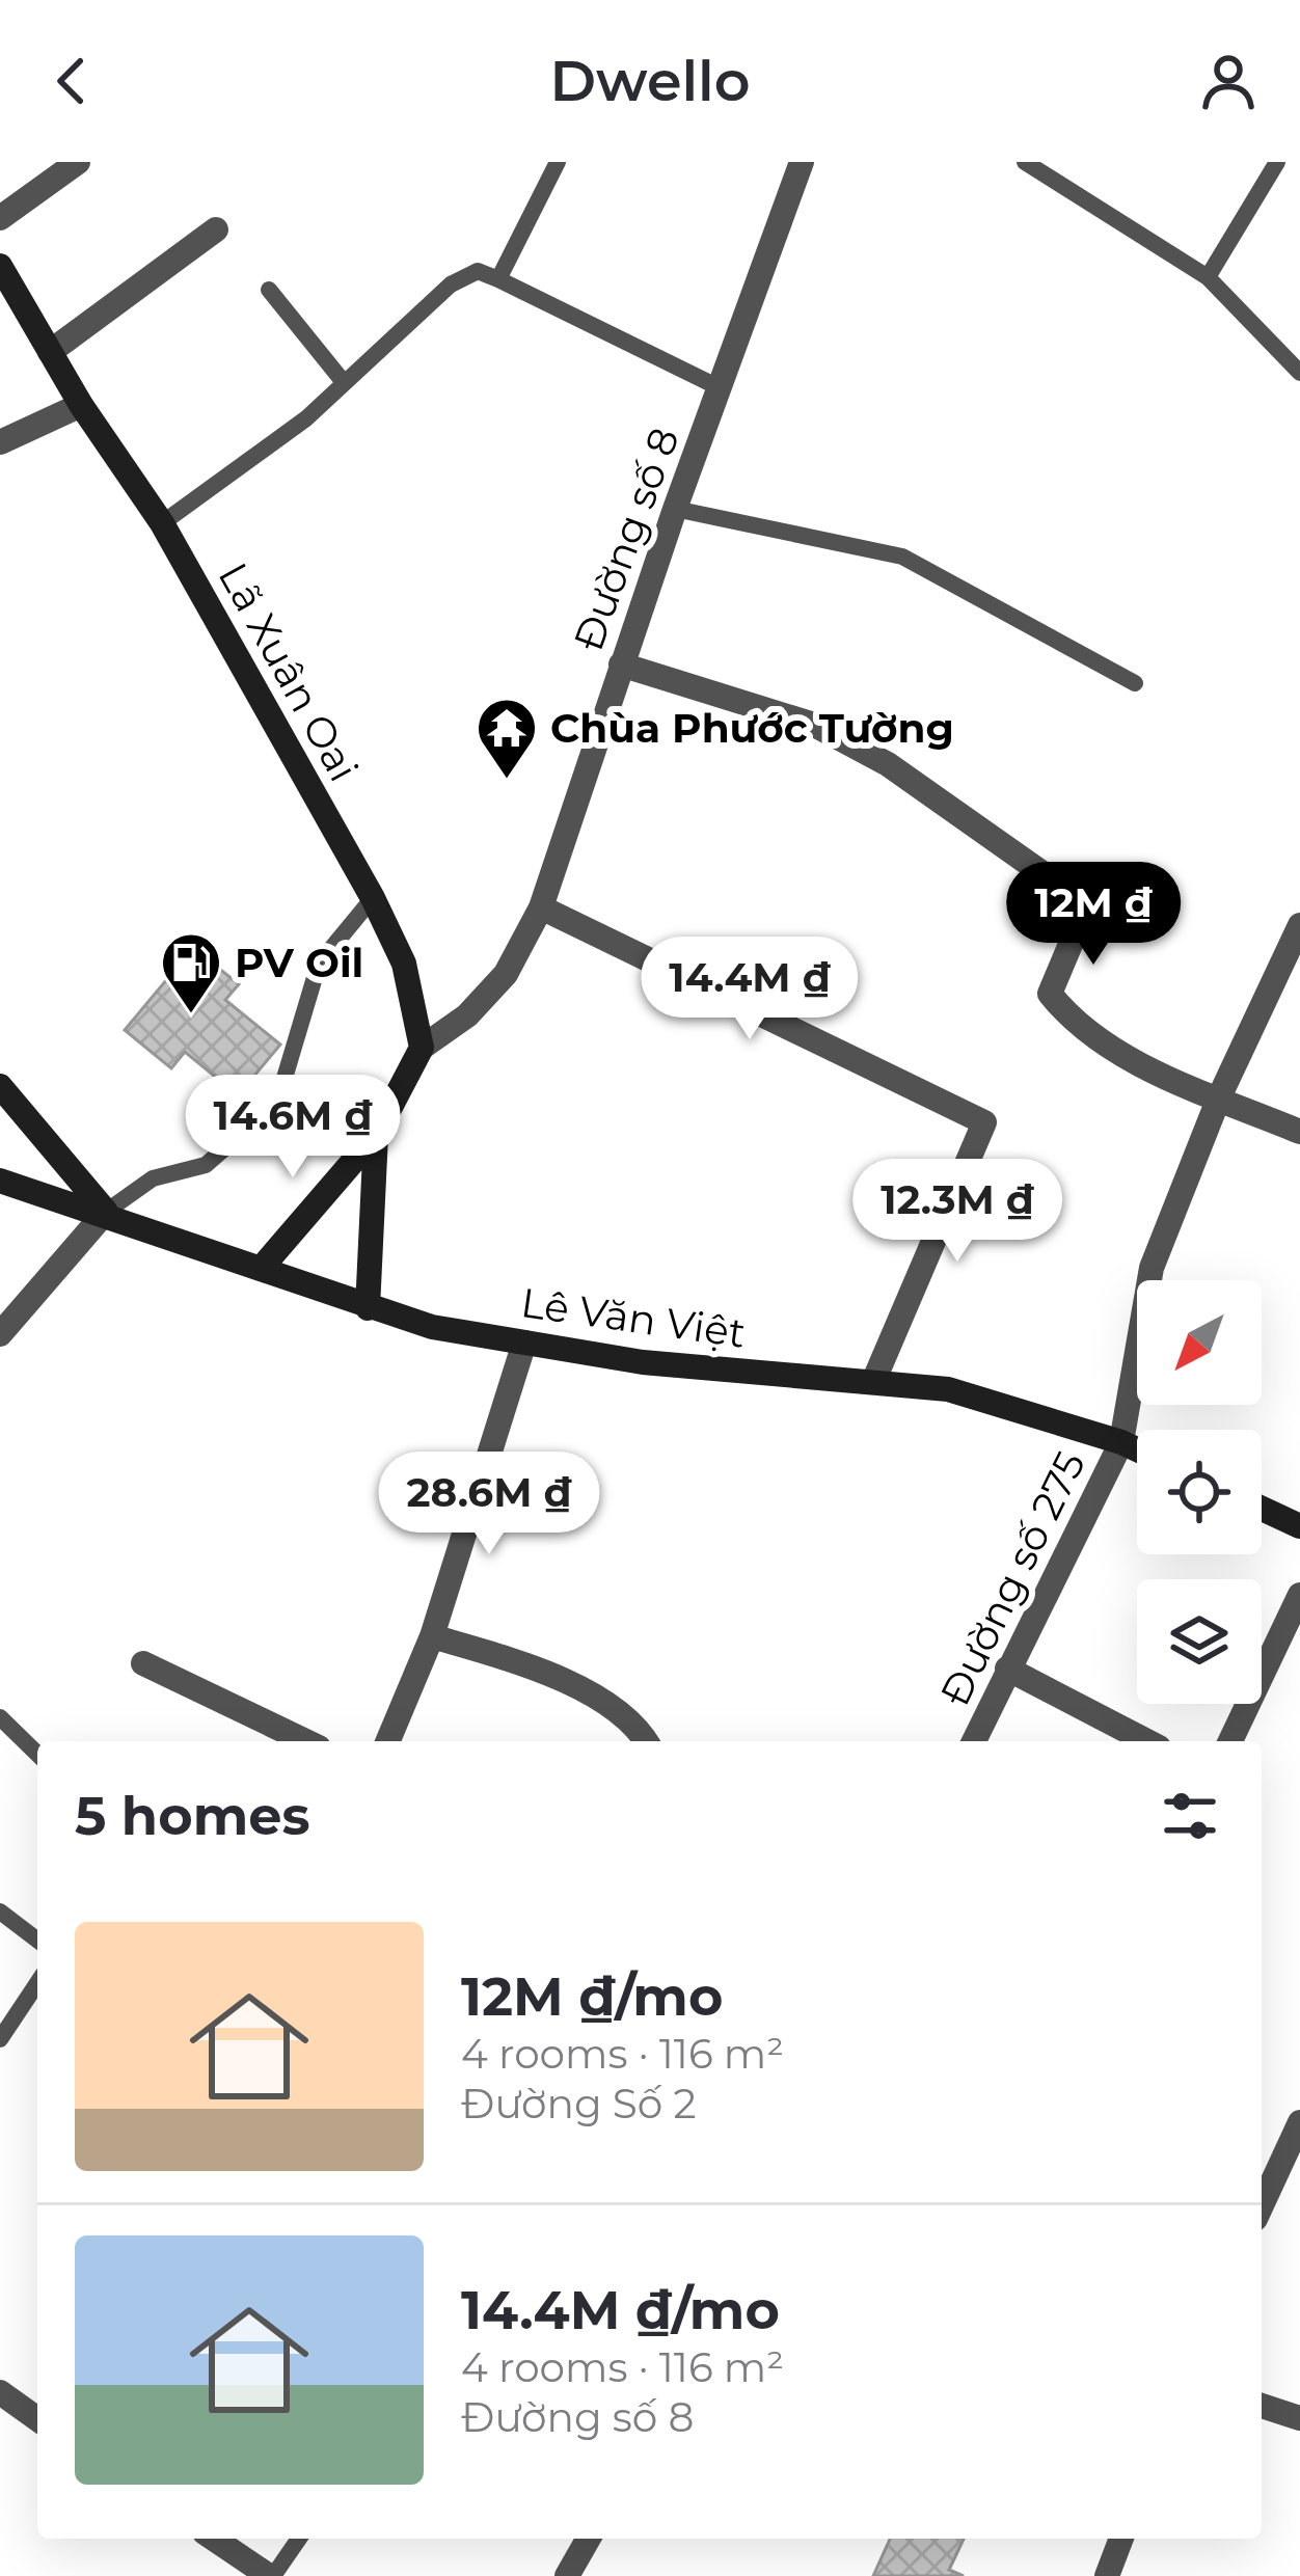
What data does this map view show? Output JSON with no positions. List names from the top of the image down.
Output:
{
  "streets": {
    "main road": ["Lã Xuân Oai", "Lê Văn Việt"],
    "street": ["Đường số 8", "Đường số 275"]
  },
  "crossings": [
    ["Đường số 8", "Lã Xuân Oai"],
    ["Lê Văn Việt", "Đường số 275"]
  ],
  "places": {
    "temple": ["Chùa Phước Tường"],
    "fuel station": ["PV Oil"]
  },
  "north": "bottom left",
  "page": {
    "header": "Dwello",
    "price": [
      "12M ₫",
      "14.4M ₫",
      "14.6M ₫",
      "12.3M ₫",
      "28.6M ₫"
    ],
    "heading": "5 homes",
    "list": [
      {
        "name": "12M ₫/mo",
        "note": "4 rooms · 116 m² · Đường Số 2"
      },
      {
        "name": "14.4M ₫/mo",
        "note": "4 rooms · 116 m² · Đường số 8"
      }
    ]
  }
}
